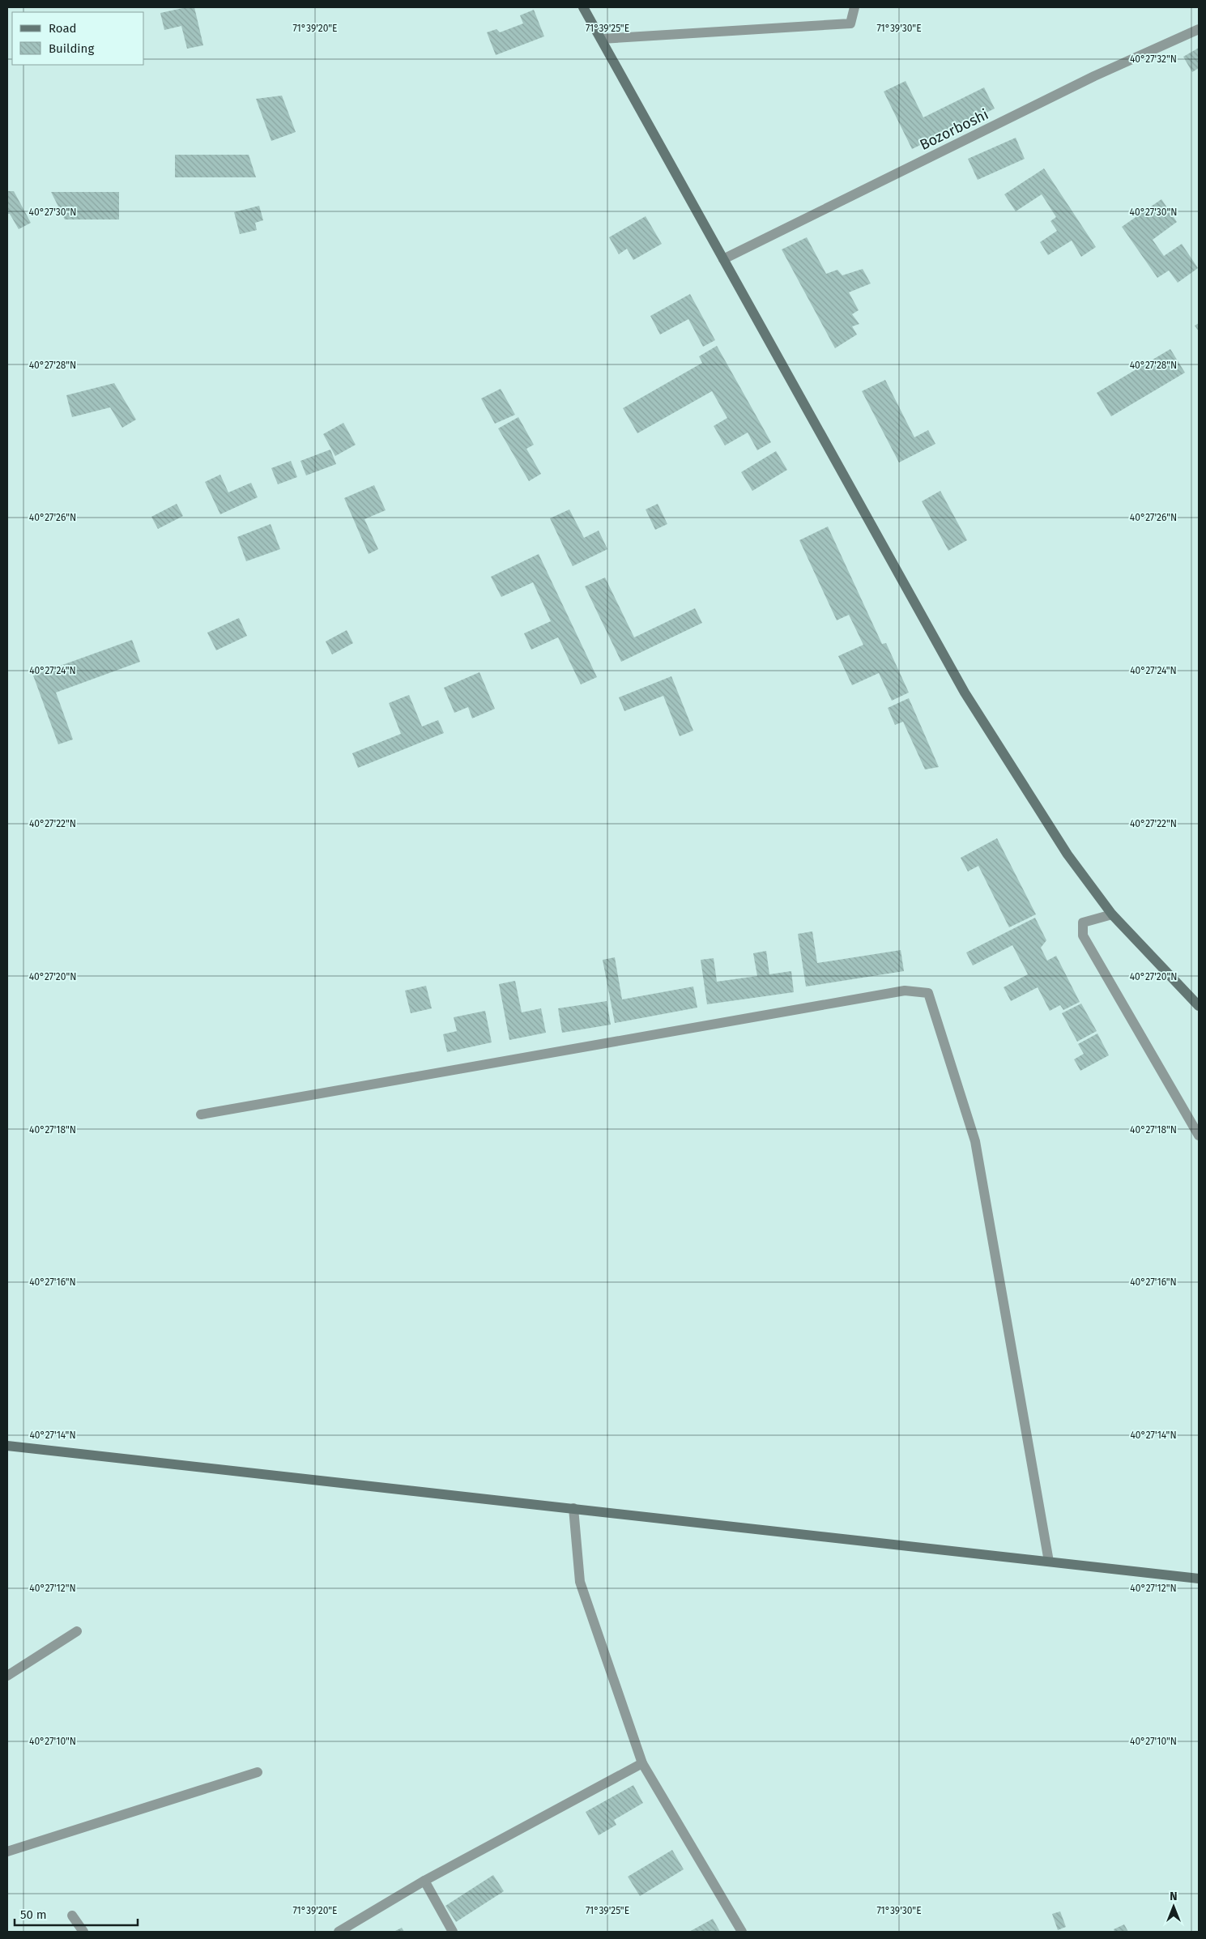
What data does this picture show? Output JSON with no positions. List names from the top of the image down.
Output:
{
  "streets": {
    "street": ["Bozorboshi"]
  },
  "legend": ["Road", "Building"],
  "scale_bar": "50 m",
  "north": "top",
  "coordinates": [
    "71°39'20\"E",
    "71°39'25\"E",
    "71°39'30\"E",
    "40°27'32\"N",
    "40°27'30\"N",
    "40°27'28\"N",
    "40°27'26\"N",
    "40°27'24\"N",
    "40°27'22\"N",
    "40°27'20\"N",
    "40°27'18\"N",
    "40°27'16\"N",
    "40°27'14\"N",
    "40°27'12\"N",
    "40°27'10\"N"
  ]
}
